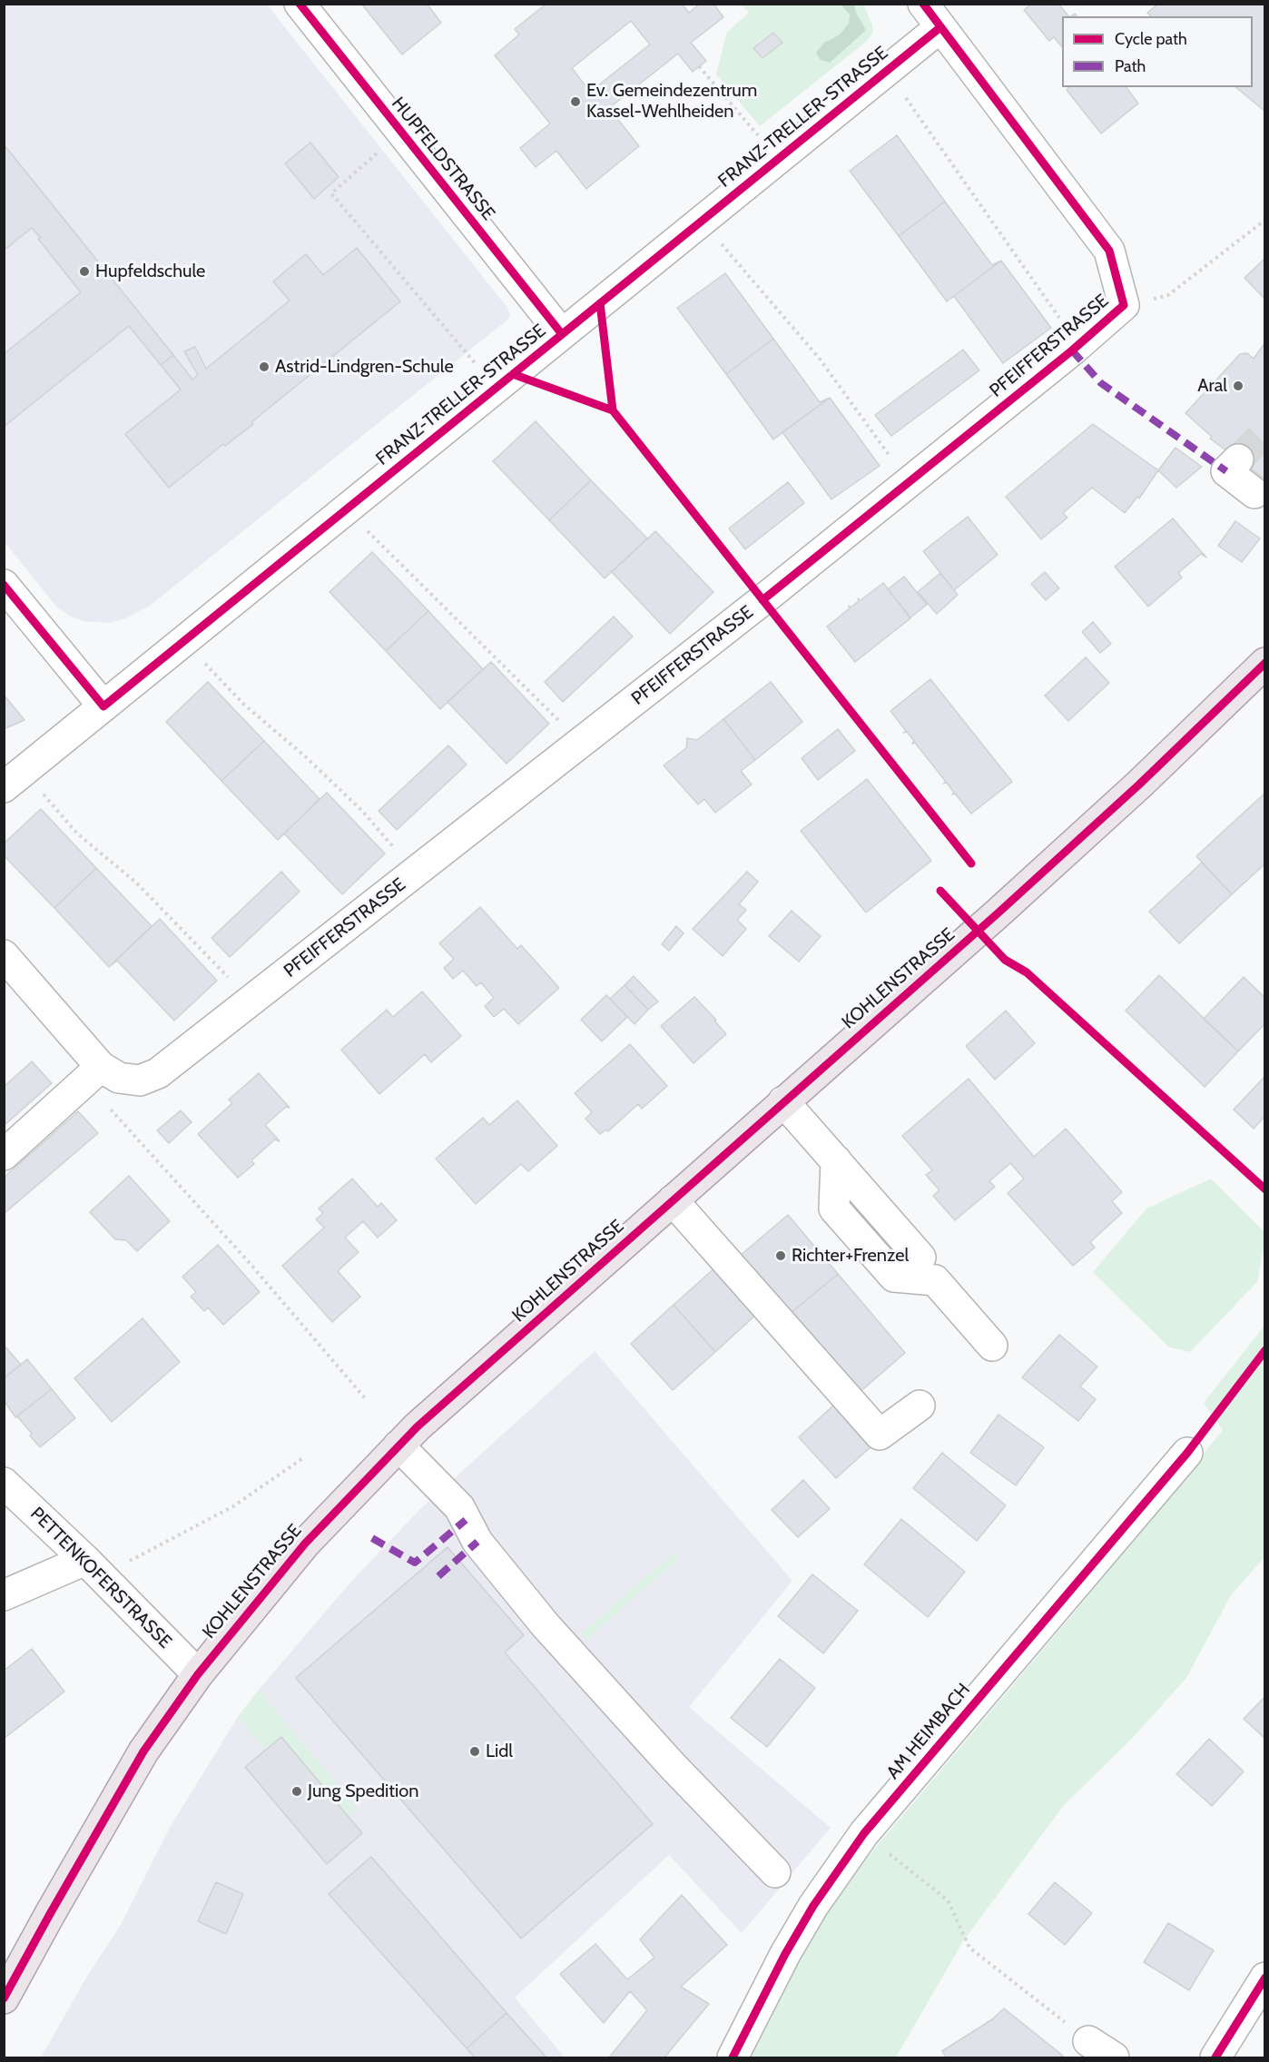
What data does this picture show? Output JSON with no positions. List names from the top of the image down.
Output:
{
  "streets": {
    "main road": ["KOHLENSTRASSE"],
    "street": [
      "FRANZ-TRELLER-STRASSE",
      "HUPFELDSTRASSE",
      "PFEIFFERSTRASSE",
      "PETTENKOFERSTRASSE",
      "AM HEIMBACH"
    ]
  },
  "crossings": [
    ["FRANZ-TRELLER-STRASSE", "HUPFELDSTRASSE"],
    ["FRANZ-TRELLER-STRASSE", "PFEIFFERSTRASSE"],
    ["KOHLENSTRASSE", "PETTENKOFERSTRASSE"]
  ],
  "places": [
    "Ev. Gemeindezentrum Kassel-Wehlheiden",
    "Hupfeldschule",
    "Astrid-Lindgren-Schule",
    "Aral",
    "Richter+Frenzel",
    "Lidl",
    "Jung Spedition"
  ],
  "legend": ["Cycle path", "Path"]
}
